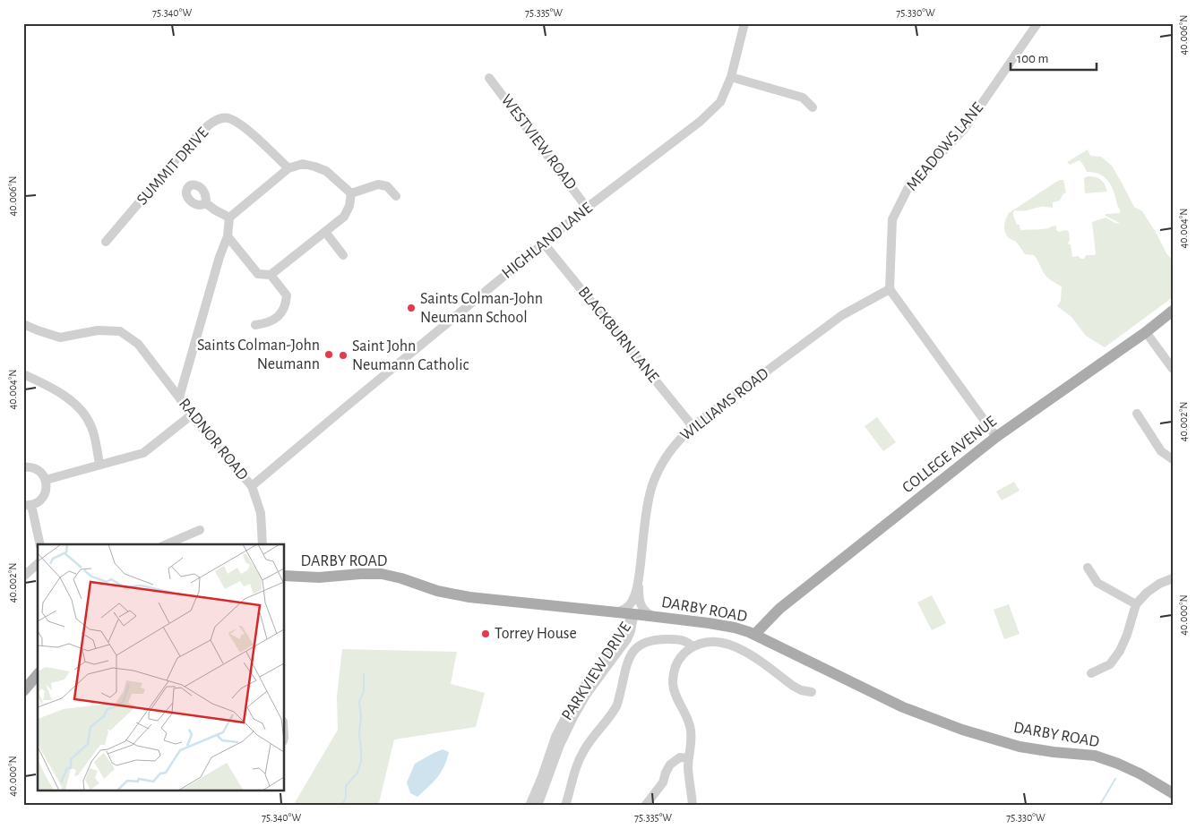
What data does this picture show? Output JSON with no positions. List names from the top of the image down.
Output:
{
  "streets": {
    "main road": ["COLLEGE AVENUE", "DARBY ROAD"],
    "street": [
      "WESTVIEW ROAD",
      "MEADOWS LANE",
      "SUMMIT DRIVE",
      "HIGHLAND LANE",
      "BLACKBURN LANE",
      "WILLIAMS ROAD",
      "RADNOR ROAD",
      "PARKVIEW DRIVE"
    ]
  },
  "crossings": [
    ["WESTVIEW ROAD", "HIGHLAND LANE"],
    ["MEADOWS LANE", "WILLIAMS ROAD"],
    ["HIGHLAND LANE", "BLACKBURN LANE"],
    ["HIGHLAND LANE", "RADNOR ROAD"],
    ["BLACKBURN LANE", "WILLIAMS ROAD"],
    ["WILLIAMS ROAD", "DARBY ROAD"],
    ["COLLEGE AVENUE", "DARBY ROAD"],
    ["DARBY ROAD", "PARKVIEW DRIVE"]
  ],
  "places": [
    "Saints Colman-John Neumann School",
    "Saints Colman-John Neumann",
    "Saint John Neumann Catholic",
    "Torrey House"
  ],
  "scale_bar": "100 m",
  "coordinates": [
    "75.340°W",
    "75.335°W",
    "75.330°W",
    "40.006°N",
    "40.004°N",
    "40.002°N",
    "40.000°N"
  ]
}
